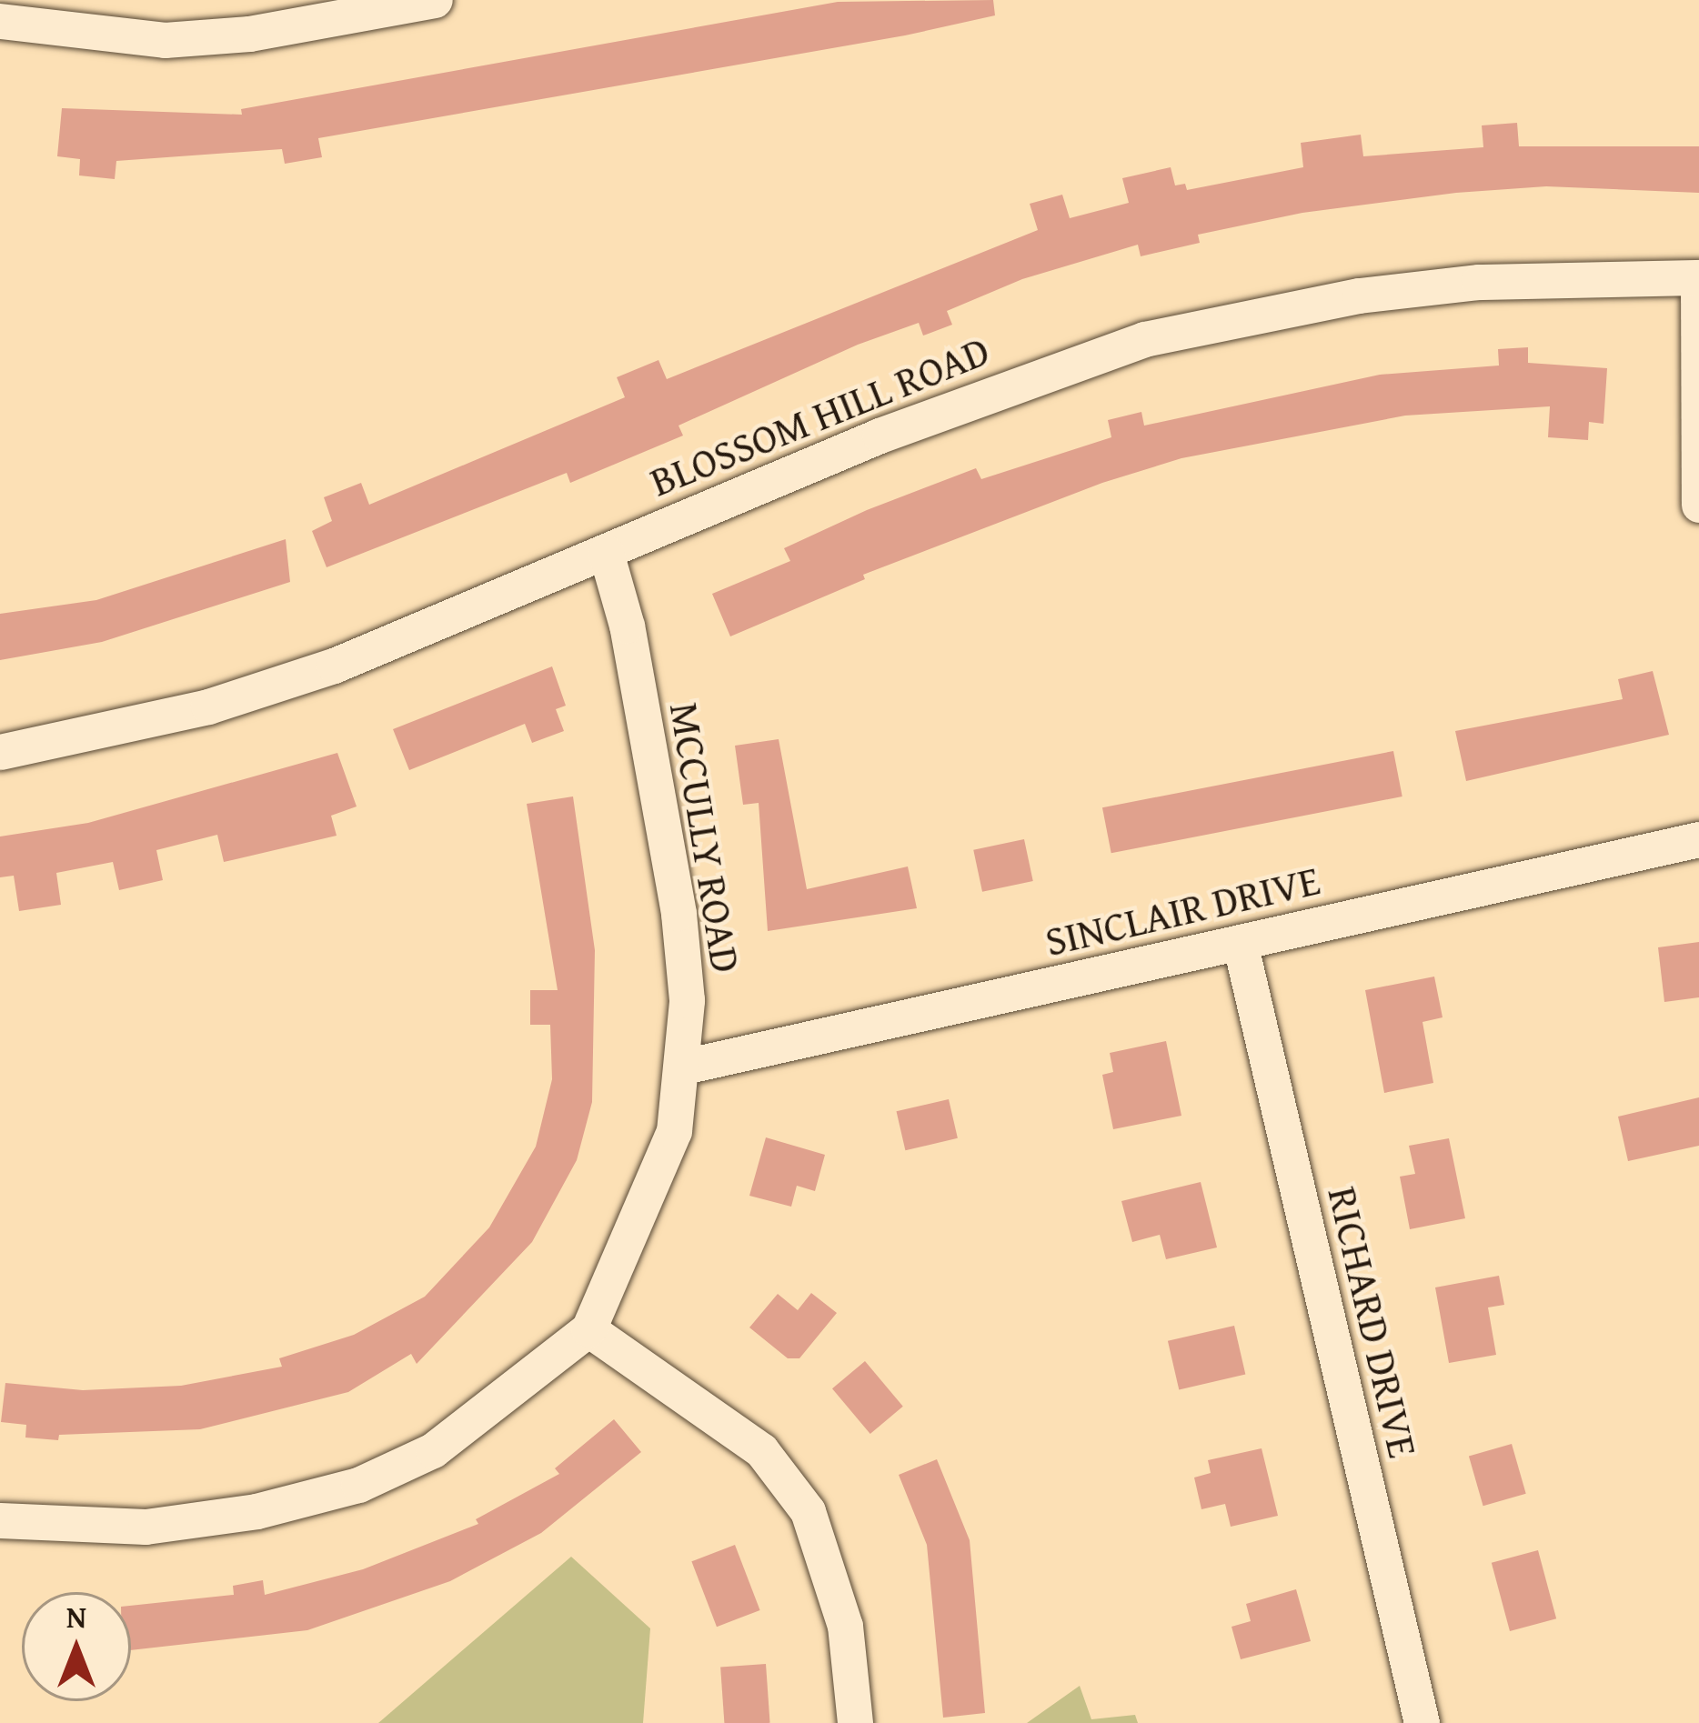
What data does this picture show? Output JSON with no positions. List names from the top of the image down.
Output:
{
  "streets": {
    "street": [
      "BLOSSOM HILL ROAD",
      "MCCULLY ROAD",
      "SINCLAIR DRIVE",
      "RICHARD DRIVE"
    ]
  },
  "crossings": [
    ["BLOSSOM HILL ROAD", "MCCULLY ROAD"],
    ["MCCULLY ROAD", "SINCLAIR DRIVE"],
    ["SINCLAIR DRIVE", "RICHARD DRIVE"]
  ],
  "north": "top"
}
